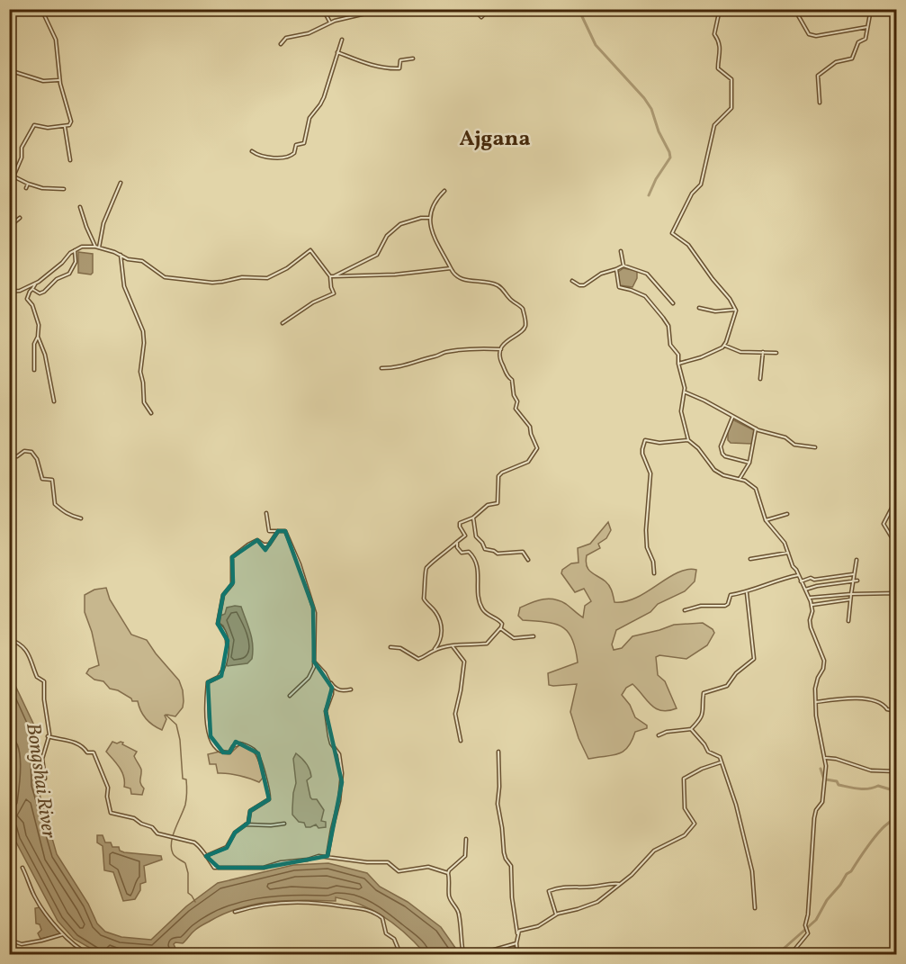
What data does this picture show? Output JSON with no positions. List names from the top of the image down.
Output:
{
  "districts": ["Ajgana"],
  "water": ["Bongshai River"]
}
